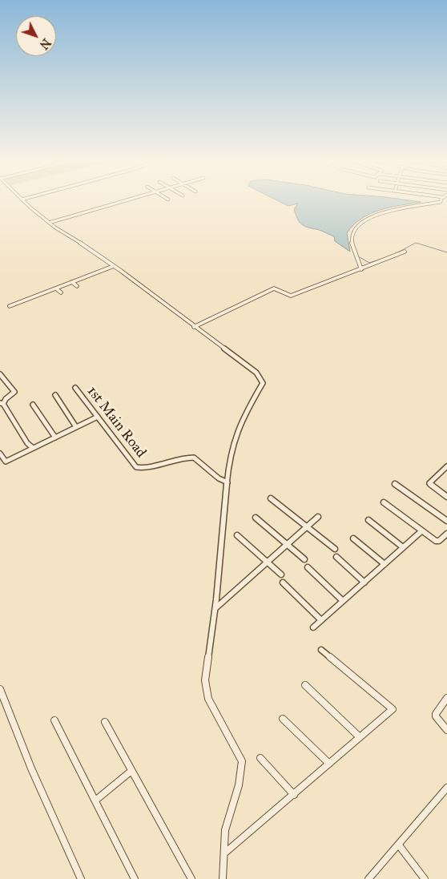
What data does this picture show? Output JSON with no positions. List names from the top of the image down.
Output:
{
  "streets": {
    "street": ["1st Main Road"]
  },
  "north": "bottom right"
}
